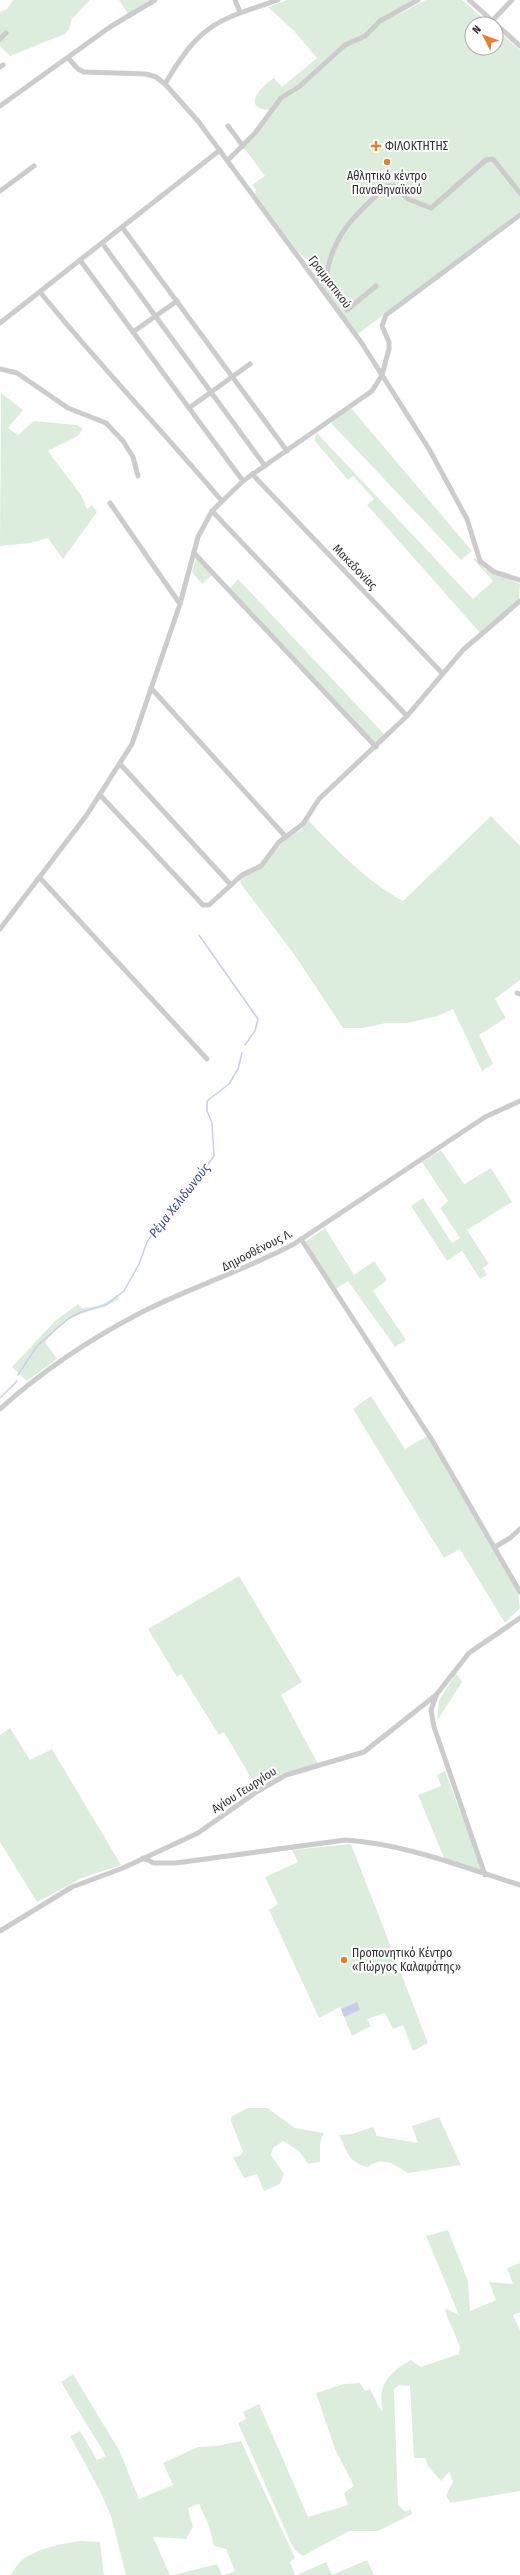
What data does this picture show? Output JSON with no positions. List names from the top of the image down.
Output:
{
  "streets": {
    "street": [
      "Γραμματικού",
      "Μακεδονίας",
      "Δημοσθένους Λ.",
      "Αγίου Γεωργίου"
    ]
  },
  "water": ["Ρέμα Χελιδωνούς"],
  "places": {
    "health": ["ΦΙΛΟΚΤΗΤΗΣ"],
    "other": ["Αθλητικό κέντρο Παναθηναϊκού", "Προπονητικό Κέντρο «Γιώργος Καλαφάτης»"]
  },
  "north": "top left"
}
